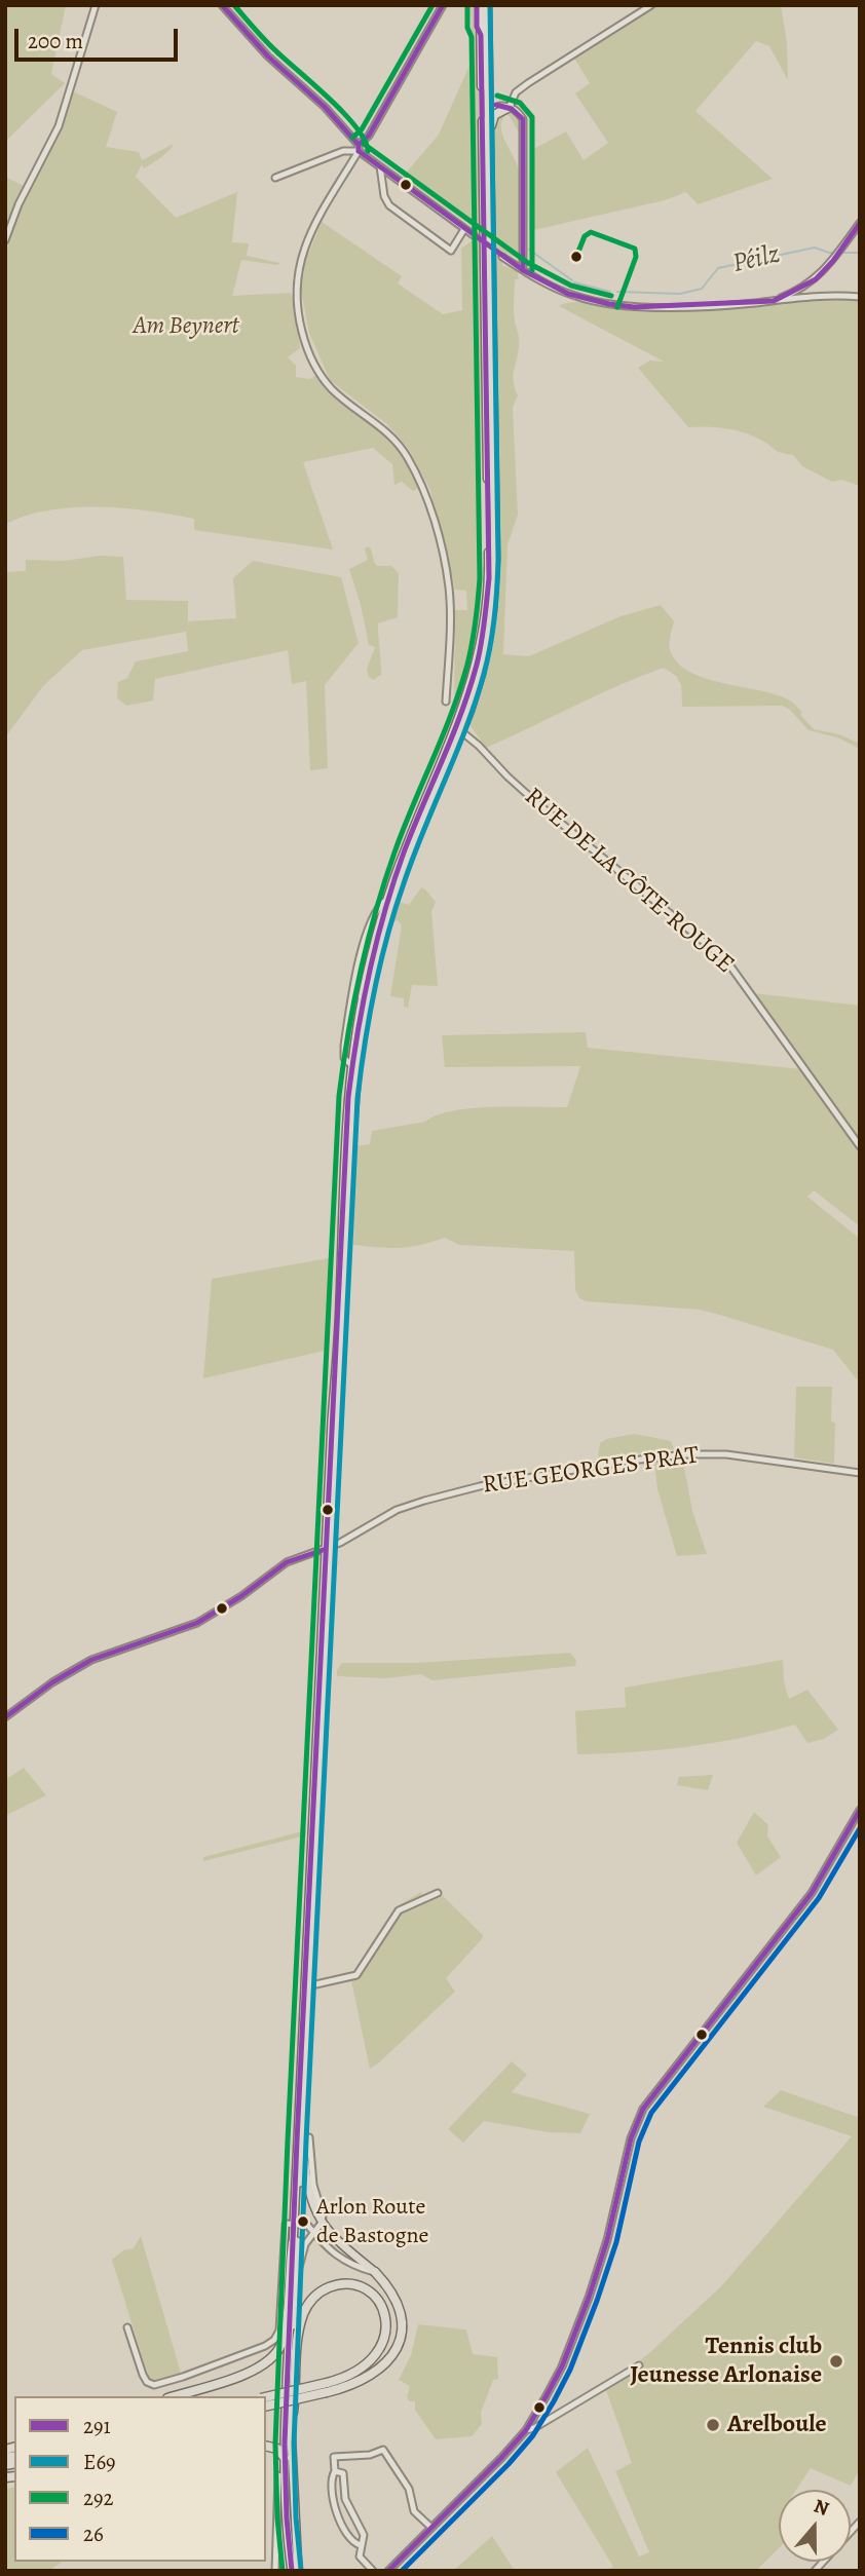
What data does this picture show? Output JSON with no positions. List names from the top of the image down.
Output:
{
  "streets": {
    "street": ["RUE DE LA CÔTE-ROUGE", "RUE GEORGES PRAT"]
  },
  "water": ["Péilz"],
  "parks": ["Am Beynert"],
  "places": ["Arlon Route de Bastogne", "Tennis club Jeunesse Arlonaise", "Arelboule"],
  "lines": [
    "transit line 291",
    "transit line E69",
    "transit line 292",
    "transit line 26"
  ],
  "legend": [
    "291",
    "E69",
    "292",
    "26"
  ],
  "scale_bar": "200 m",
  "north": "top"
}
